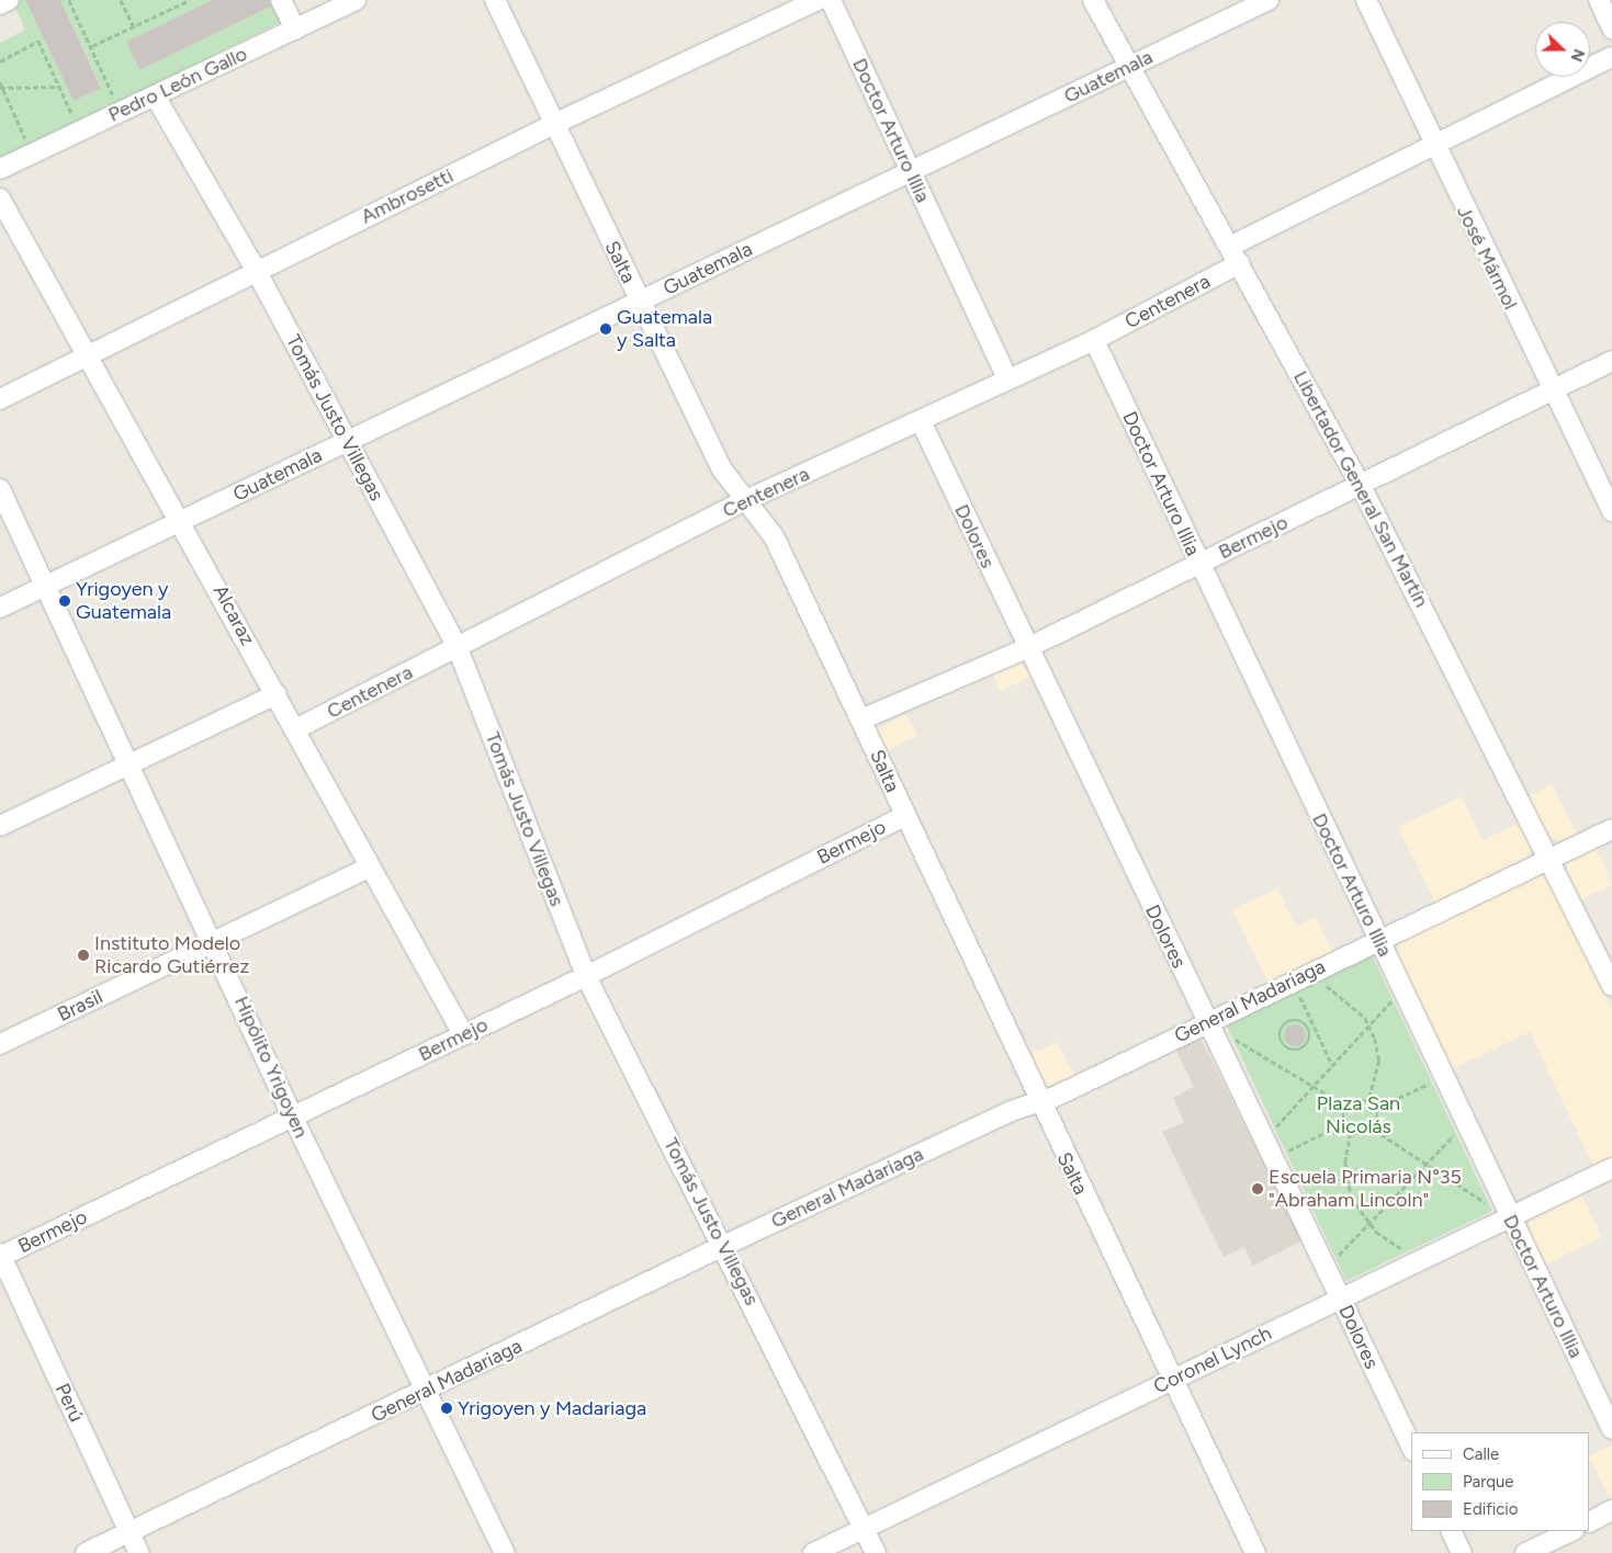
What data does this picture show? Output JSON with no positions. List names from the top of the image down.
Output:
{
  "streets": {
    "street": [
      "Guatemala",
      "Pedro León Gallo",
      "Doctor Arturo Illia",
      "Ambrosetti",
      "José Mármol",
      "Salta",
      "Centenera",
      "Tomás Justo Villegas",
      "Libertador General San Martín",
      "Dolores",
      "Bermejo",
      "Alcaraz",
      "General Madariaga",
      "Brasil",
      "Hipólito Yrigoyen",
      "Coronel Lynch",
      "Perú"
    ]
  },
  "crossings": [
    ["Guatemala", "Doctor Arturo Illia"],
    ["Guatemala", "Salta"],
    ["Guatemala", "Tomás Justo Villegas"],
    ["Guatemala", "Libertador General San Martín"],
    ["Guatemala", "Alcaraz"],
    ["Guatemala", "Hipólito Yrigoyen"],
    ["Pedro León Gallo", "Tomás Justo Villegas"],
    ["Doctor Arturo Illia", "Centenera"],
    ["Doctor Arturo Illia", "Bermejo"],
    ["Doctor Arturo Illia", "General Madariaga"],
    ["Doctor Arturo Illia", "Coronel Lynch"],
    ["Ambrosetti", "Salta"],
    ["Ambrosetti", "Tomás Justo Villegas"],
    ["Ambrosetti", "Alcaraz"],
    ["José Mármol", "Bermejo"],
    ["Salta", "Centenera"],
    ["Salta", "Bermejo"],
    ["Salta", "General Madariaga"],
    ["Salta", "Coronel Lynch"],
    ["Centenera", "Tomás Justo Villegas"],
    ["Centenera", "Libertador General San Martín"],
    ["Centenera", "Dolores"],
    ["Centenera", "Alcaraz"],
    ["Tomás Justo Villegas", "Bermejo"],
    ["Tomás Justo Villegas", "General Madariaga"],
    ["Tomás Justo Villegas", "Coronel Lynch"],
    ["Libertador General San Martín", "Bermejo"],
    ["Libertador General San Martín", "General Madariaga"],
    ["Dolores", "Bermejo"],
    ["Dolores", "General Madariaga"],
    ["Dolores", "Coronel Lynch"],
    ["Bermejo", "Alcaraz"],
    ["Bermejo", "Hipólito Yrigoyen"],
    ["Bermejo", "Perú"],
    ["Alcaraz", "Brasil"],
    ["General Madariaga", "Hipólito Yrigoyen"],
    ["General Madariaga", "Perú"],
    ["Brasil", "Hipólito Yrigoyen"]
  ],
  "parks": ["Plaza San Nicolás"],
  "places": [
    "Guatemala y Salta",
    "Yrigoyen y Guatemala",
    "Instituto Modelo Ricardo Gutiérrez",
    "Escuela Primaria N°35 \"Abraham Lincoln\"",
    "Yrigoyen y Madariaga"
  ],
  "legend": ["Calle", "Parque", "Edificio"],
  "north": "right"
}
